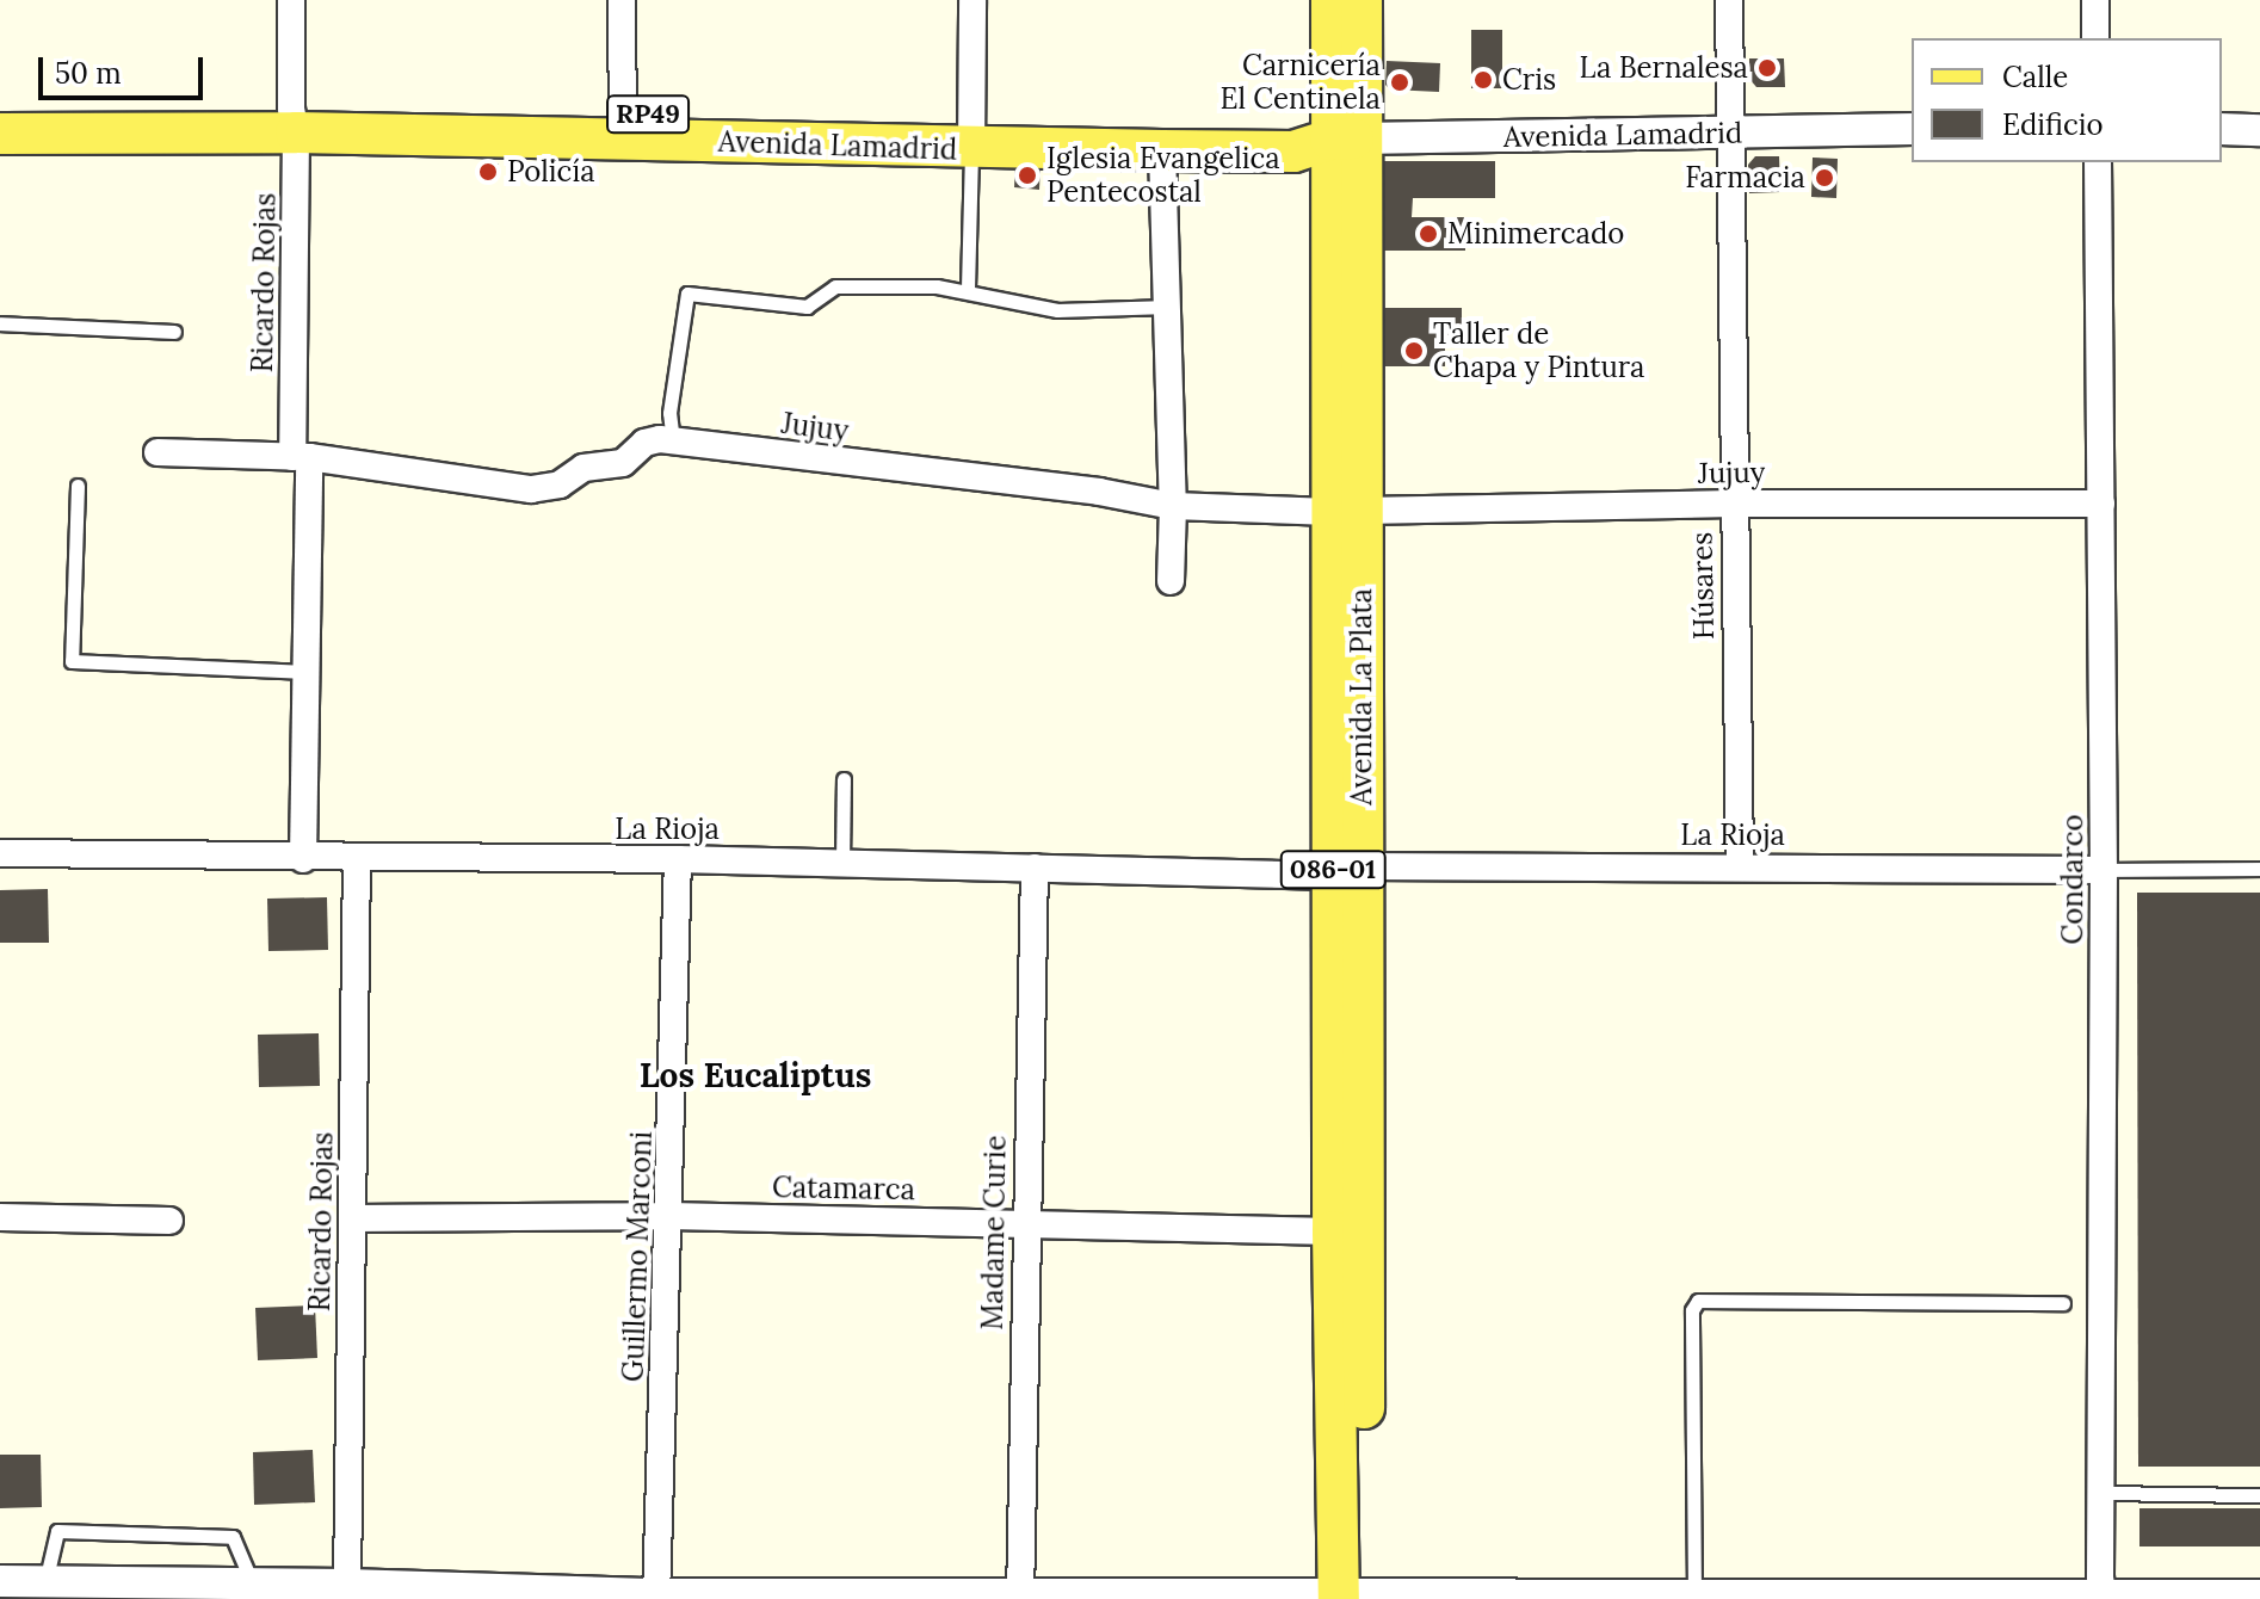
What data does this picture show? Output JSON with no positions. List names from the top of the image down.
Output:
{
  "streets": {
    "main road": [
      "RP49",
      "Avenida Lamadrid",
      "Avenida La Plata",
      "086-01"
    ],
    "street": [
      "Ricardo Rojas",
      "Jujuy",
      "Húsares",
      "La Rioja",
      "Condarco",
      "Catamarca",
      "Madame Curie",
      "Guillermo Marconi"
    ]
  },
  "crossings": [
    ["Avenida Lamadrid", "Ricardo Rojas"],
    ["Avenida Lamadrid", "Húsares"],
    ["Avenida Lamadrid", "Avenida La Plata"],
    ["Avenida Lamadrid", "086-01"],
    ["Ricardo Rojas", "Jujuy"],
    ["Ricardo Rojas", "La Rioja"],
    ["Ricardo Rojas", "Catamarca"],
    ["Jujuy", "Húsares"],
    ["Jujuy", "Avenida La Plata"],
    ["Jujuy", "Condarco"],
    ["Húsares", "La Rioja"],
    ["Avenida La Plata", "La Rioja"],
    ["Avenida La Plata", "086-01"],
    ["Avenida La Plata", "Catamarca"],
    ["La Rioja", "Condarco"],
    ["La Rioja", "Madame Curie"],
    ["La Rioja", "Guillermo Marconi"],
    ["Catamarca", "Madame Curie"],
    ["Catamarca", "Guillermo Marconi"]
  ],
  "districts": ["Los Eucaliptus"],
  "places": [
    "La Bernalesa",
    "Cris",
    "Carnicería El Centinela",
    "Policía",
    "Iglesia Evangelica Pentecostal",
    "Farmacia",
    "Minimercado",
    "Taller de Chapa y Pintura"
  ],
  "legend": ["Calle", "Edificio"],
  "scale_bar": "50 m"
}
